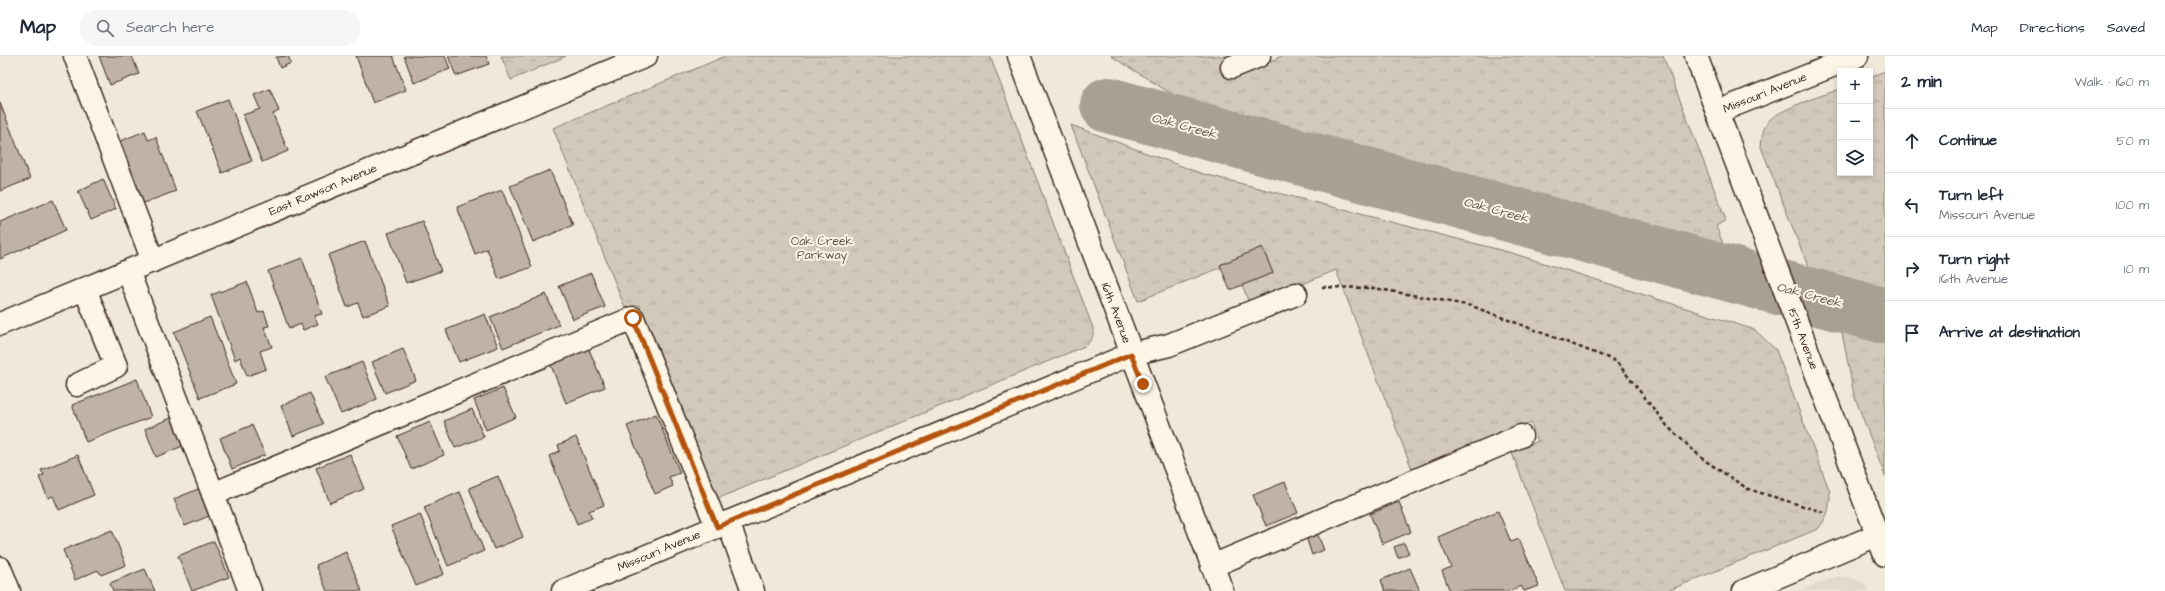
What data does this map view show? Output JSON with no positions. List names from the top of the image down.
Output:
{
  "streets": {
    "street": [
      "Missouri Avenue",
      "East Rawson Avenue",
      "16th Avenue",
      "15th Avenue"
    ]
  },
  "crossings": [
    ["Missouri Avenue", "16th Avenue"],
    ["Missouri Avenue", "15th Avenue"]
  ],
  "water": ["Oak Creek"],
  "parks": ["Oak Creek Parkway"],
  "page": {
    "header": "Map",
    "search": "Search here",
    "nav": ["Map", "Directions", "Saved"],
    "heading": ["2 min", "Walk · 160 m"],
    "map_buttons": ["+", "−"],
    "list": [
      ["Continue", "50 m"],
      ["Turn left", "Missouri Avenue", "100 m"],
      ["Turn right", "16th Avenue", "10 m"],
      "Arrive at destination"
    ]
  }
}
